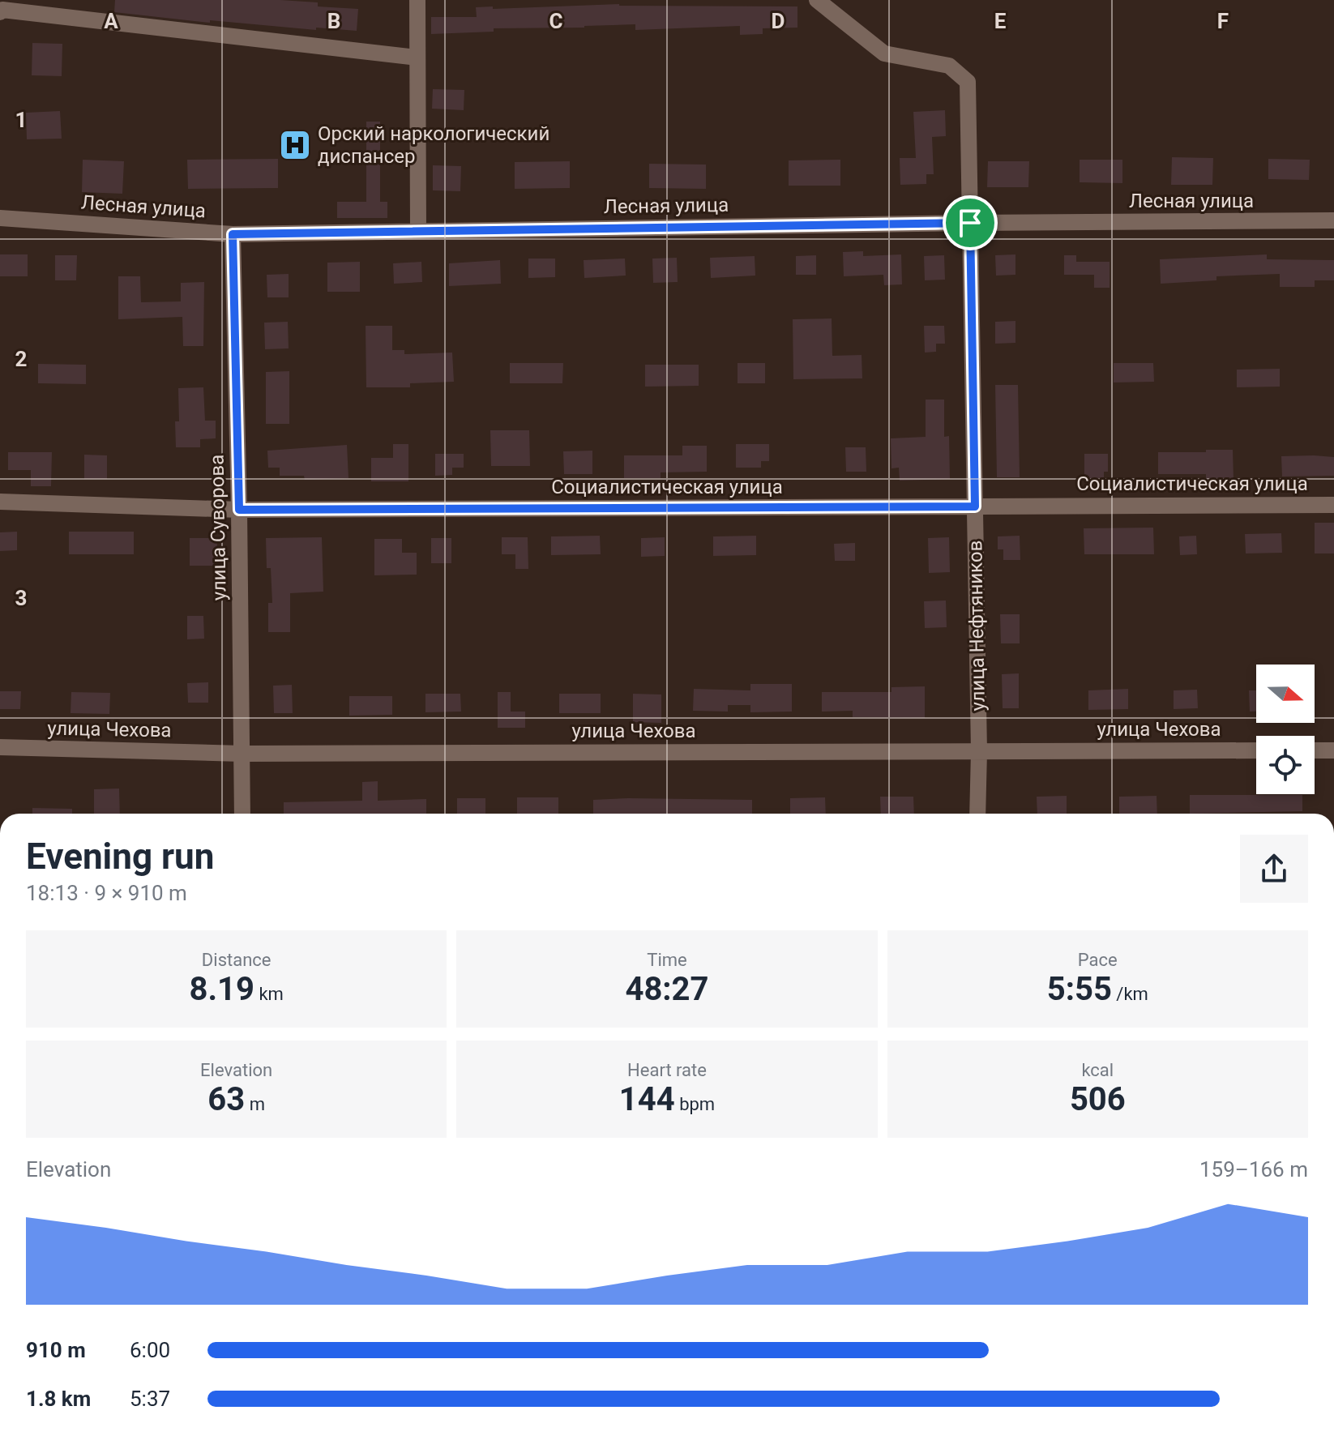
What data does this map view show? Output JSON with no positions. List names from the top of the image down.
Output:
{
  "streets": {
    "street": [
      "Лесная улица",
      "Социалистическая улица",
      "улица Суворова",
      "улица Нефтяников",
      "улица Чехова"
    ]
  },
  "crossings": [
    ["Лесная улица", "улица Суворова"],
    ["Лесная улица", "улица Нефтяников"],
    ["Социалистическая улица", "улица Суворова"],
    ["Социалистическая улица", "улица Нефтяников"],
    ["улица Суворова", "улица Чехова"],
    ["улица Нефтяников", "улица Чехова"]
  ],
  "places": {
    "hospital": ["Орский наркологический диспансер"]
  },
  "north": "right",
  "page": {
    "heading": ["Evening run", "18:13 · 9 × 910 m"],
    "stats": [
      ["Distance", "8.19 km"],
      ["Time", "48:27"],
      ["Pace", "5:55 /km"],
      ["Elevation", "63 m"],
      ["Heart rate", "144 bpm"],
      ["kcal", "506"]
    ],
    "chart": ["Elevation", "159–166 m"],
    "list": [
      {
        "name": "910 m",
        "note": "6:00"
      },
      {
        "name": "1.8 km",
        "note": "5:37"
      }
    ]
  },
  "grid": {
    "columns": [
      "A",
      "B",
      "C",
      "D",
      "E",
      "F"
    ],
    "rows": ["1", "2", "3"]
  }
}
